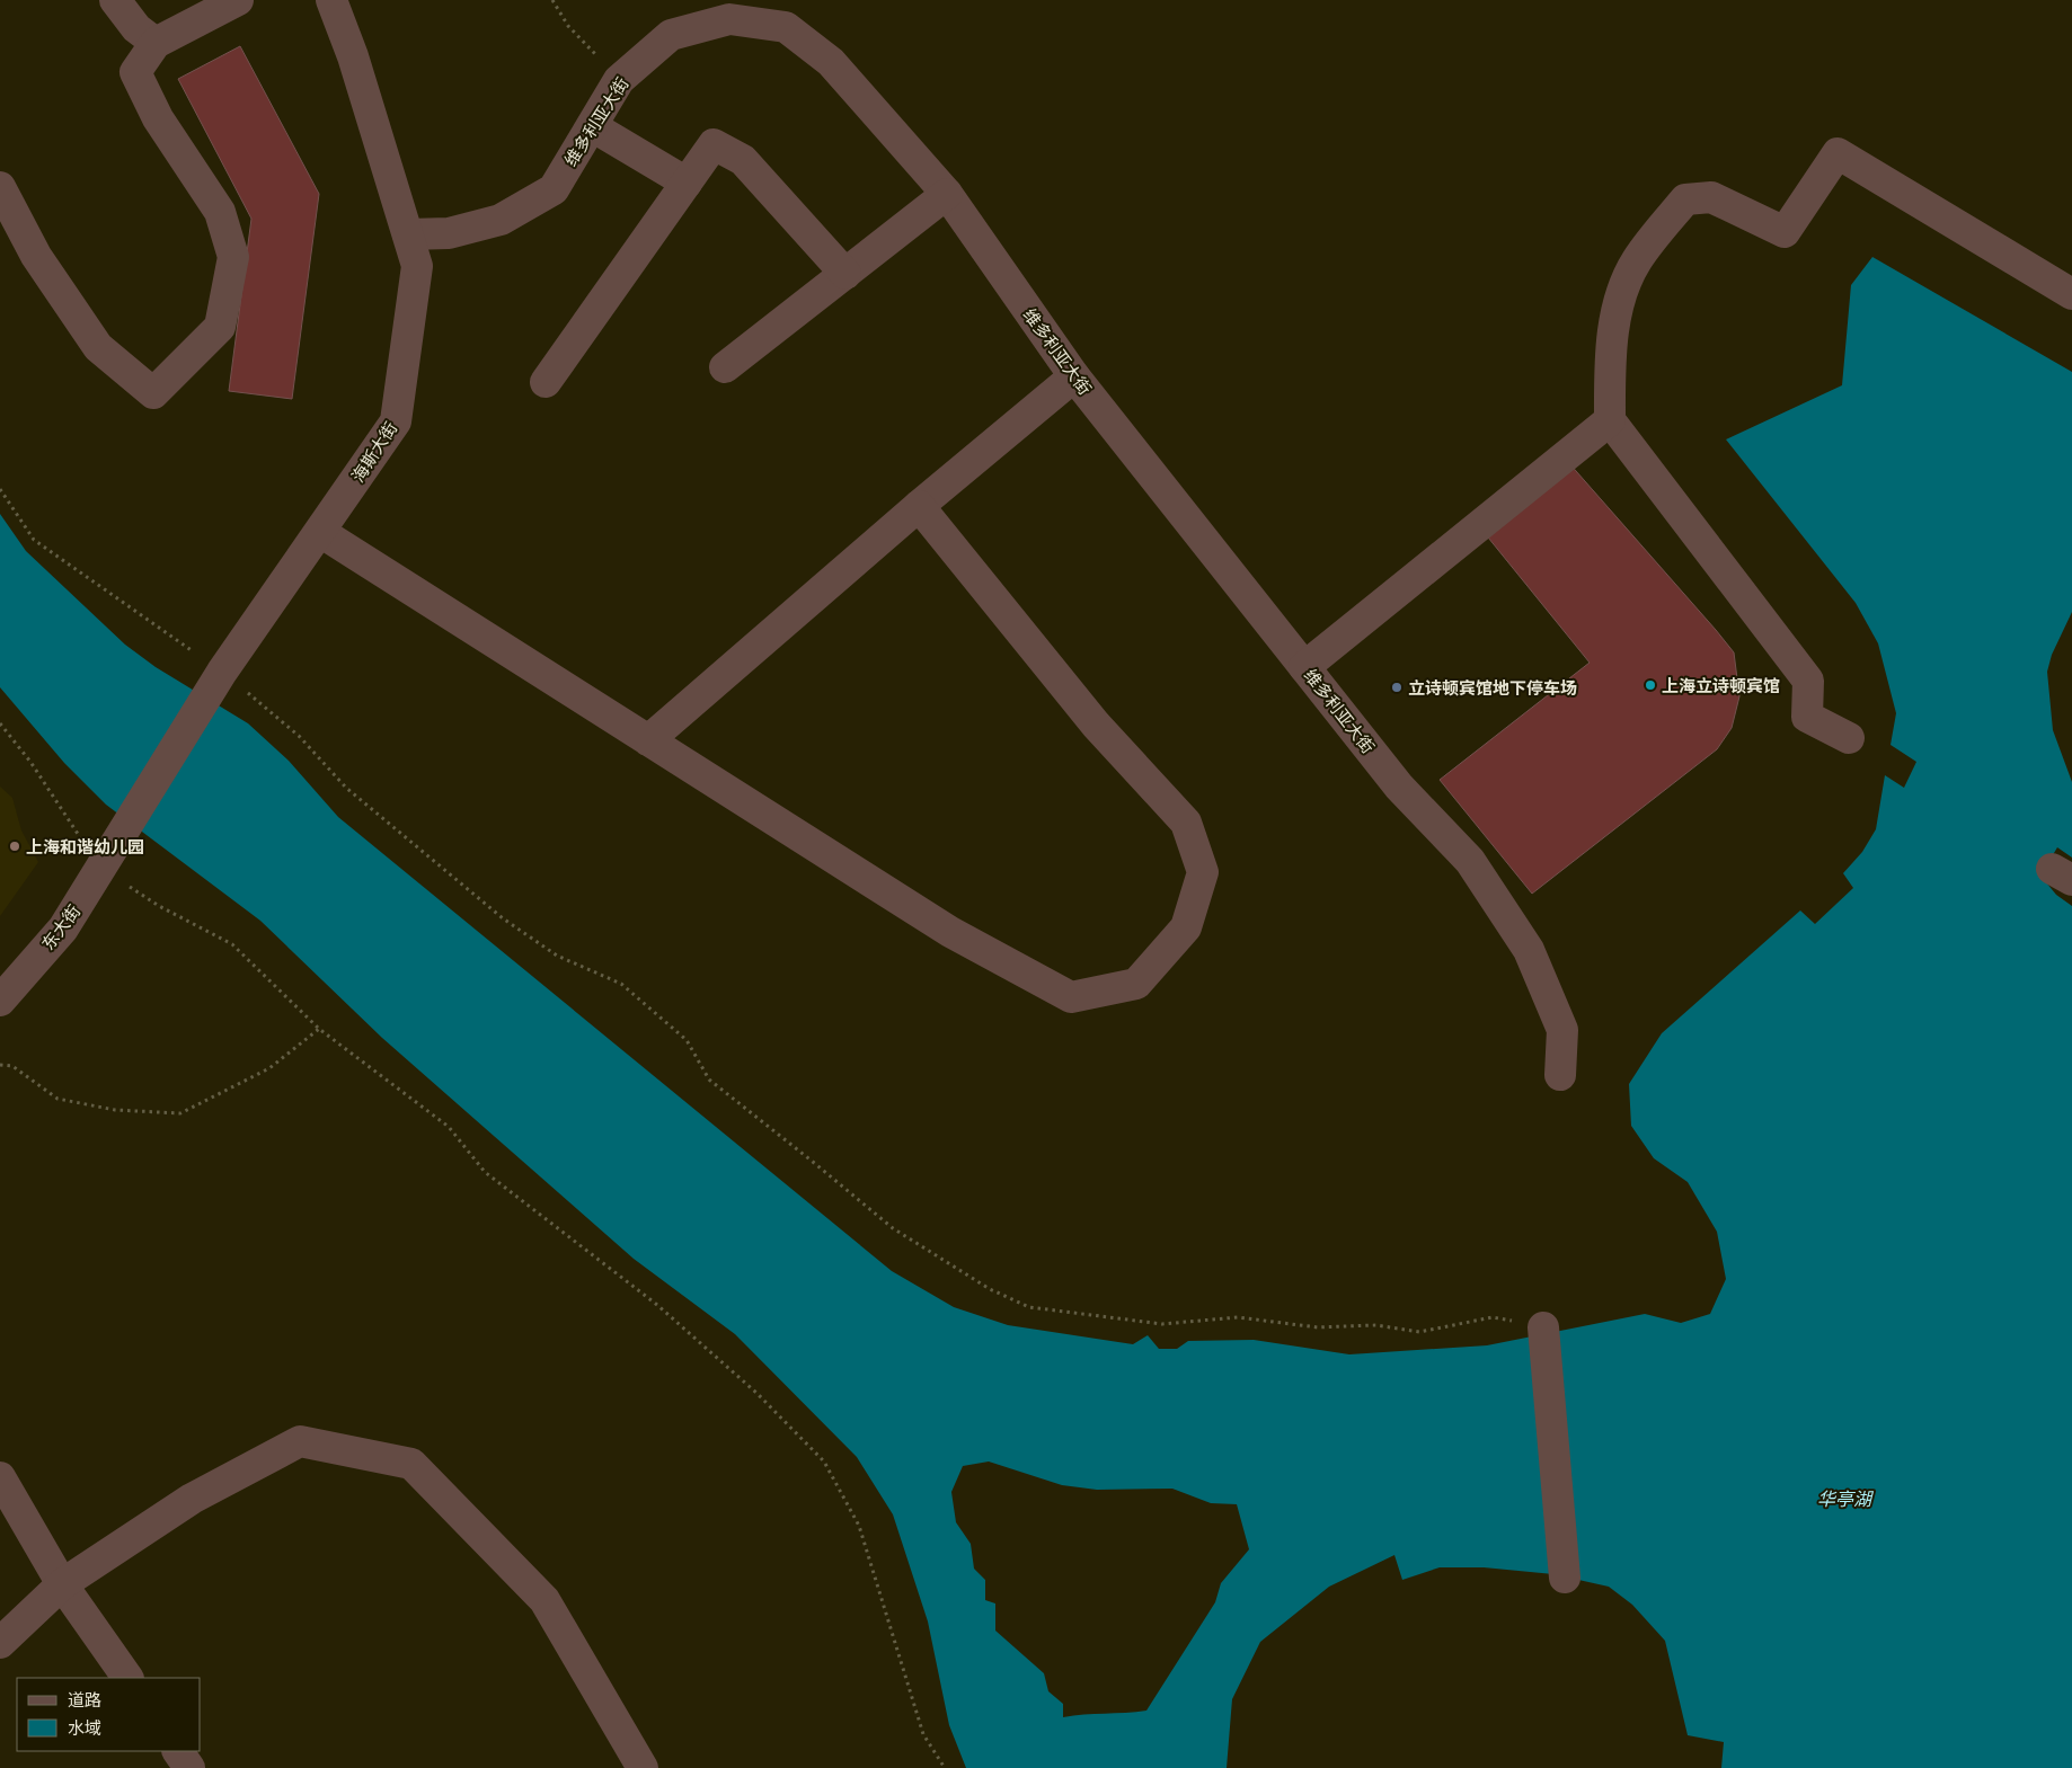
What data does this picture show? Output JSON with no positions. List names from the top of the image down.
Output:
{
  "streets": {
    "street": ["维多利亚大街", "海斯大街", "东大街"]
  },
  "crossings": [
    ["维多利亚大街", "海斯大街"],
    ["海斯大街", "东大街"]
  ],
  "water": ["华亭湖"],
  "places": ["上海立诗顿宾馆", "立诗顿宾馆地下停车场", "上海和谐幼儿园"],
  "legend": ["道路", "水域"]
}
